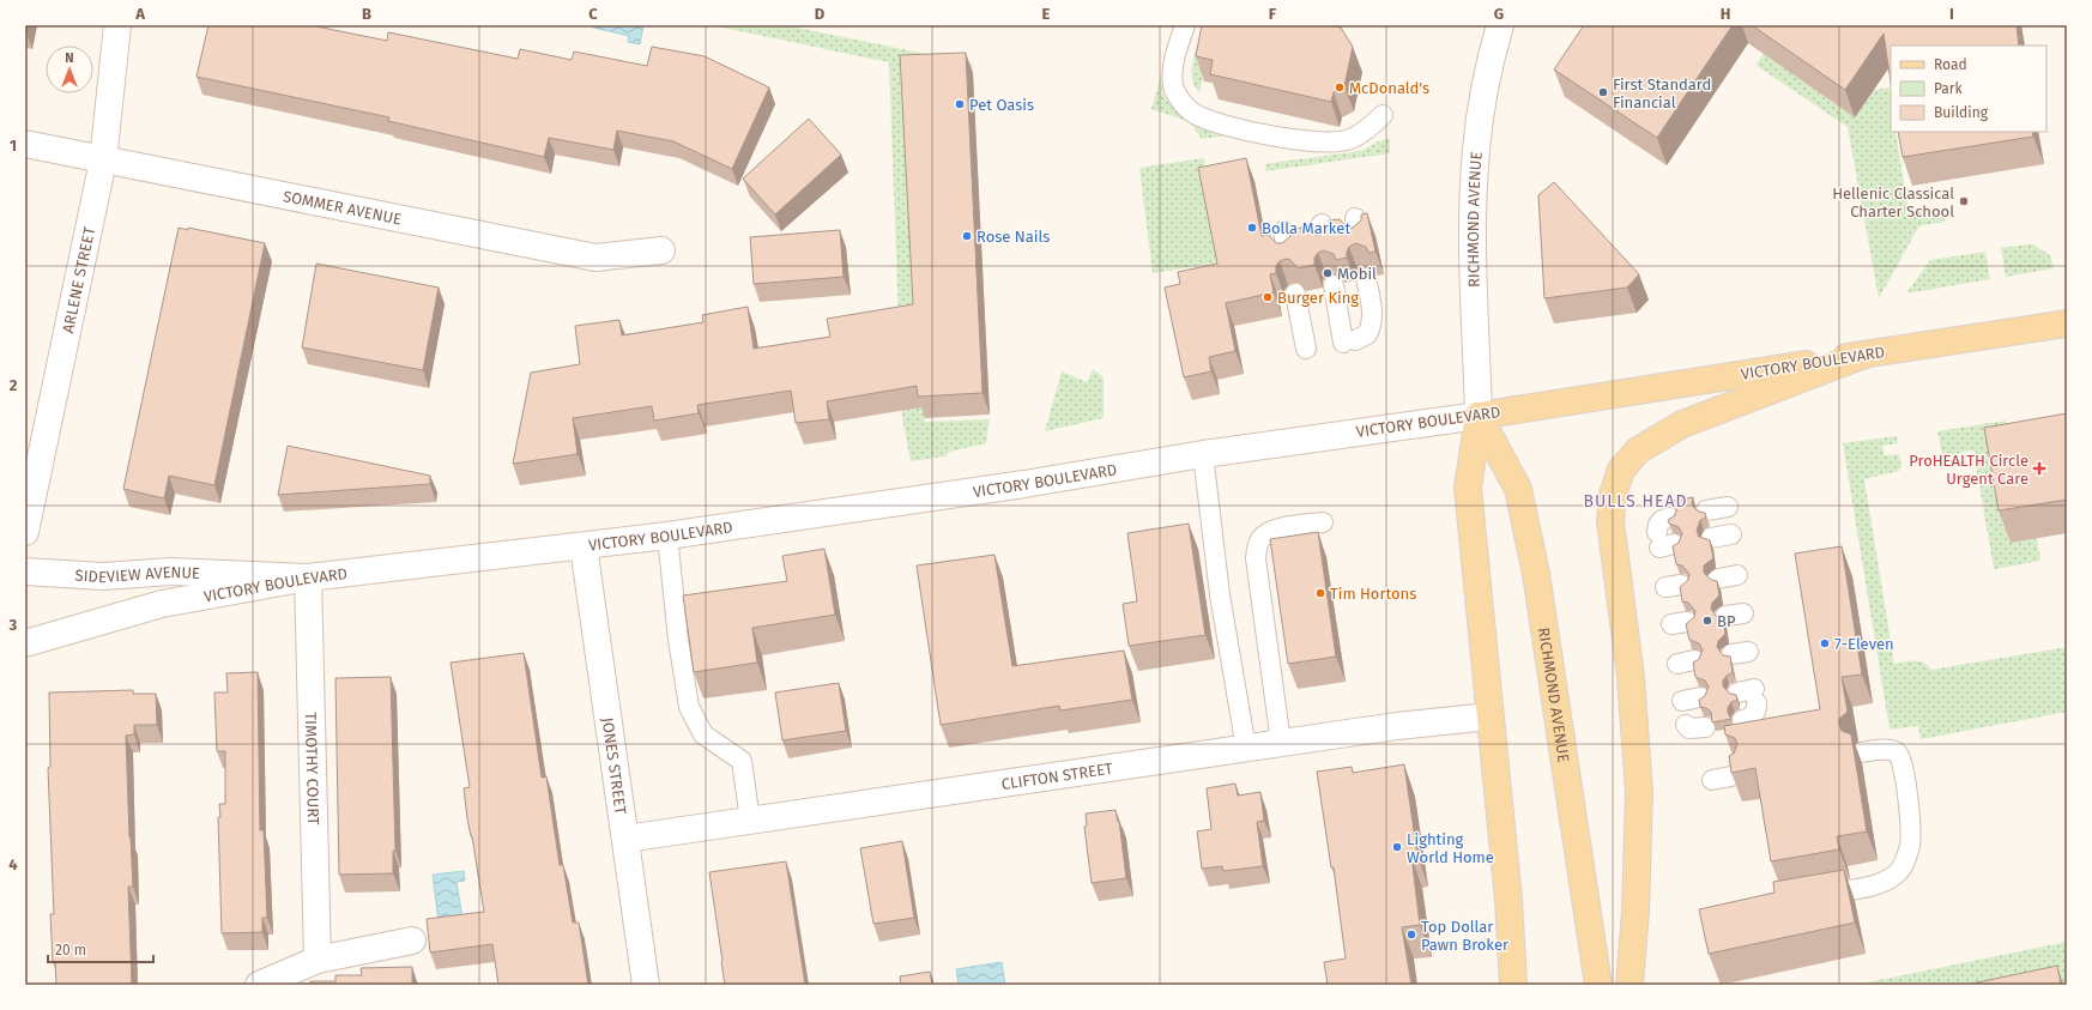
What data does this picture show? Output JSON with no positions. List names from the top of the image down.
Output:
{
  "streets": {
    "main road": ["RICHMOND AVENUE", "VICTORY BOULEVARD"],
    "street": [
      "SOMMER AVENUE",
      "ARLENE STREET",
      "SIDEVIEW AVENUE",
      "JONES STREET",
      "TIMOTHY COURT",
      "CLIFTON STREET"
    ]
  },
  "crossings": [
    ["SOMMER AVENUE", "ARLENE STREET"],
    ["RICHMOND AVENUE", "VICTORY BOULEVARD"],
    ["RICHMOND AVENUE", "CLIFTON STREET"],
    ["VICTORY BOULEVARD", "SIDEVIEW AVENUE"],
    ["VICTORY BOULEVARD", "JONES STREET"],
    ["VICTORY BOULEVARD", "TIMOTHY COURT"],
    ["SIDEVIEW AVENUE", "TIMOTHY COURT"],
    ["JONES STREET", "CLIFTON STREET"]
  ],
  "districts": ["BULLS HEAD"],
  "places": {
    "other": [
      "McDonald's",
      "First Standard Financial",
      "Pet Oasis",
      "Hellenic Classical Charter School",
      "Bolla Market",
      "Rose Nails",
      "Mobil",
      "Burger King",
      "Tim Hortons",
      "BP",
      "7-Eleven",
      "Lighting World Home",
      "Top Dollar Pawn Broker"
    ],
    "health": ["ProHEALTH Circle Urgent Care"]
  },
  "legend": ["Road", "Park", "Building"],
  "scale_bar": "20 m",
  "north": "top",
  "grid": {
    "columns": [
      "A",
      "B",
      "C",
      "D",
      "E",
      "F",
      "G",
      "H",
      "I"
    ],
    "rows": [
      "1",
      "2",
      "3",
      "4"
    ]
  }
}
